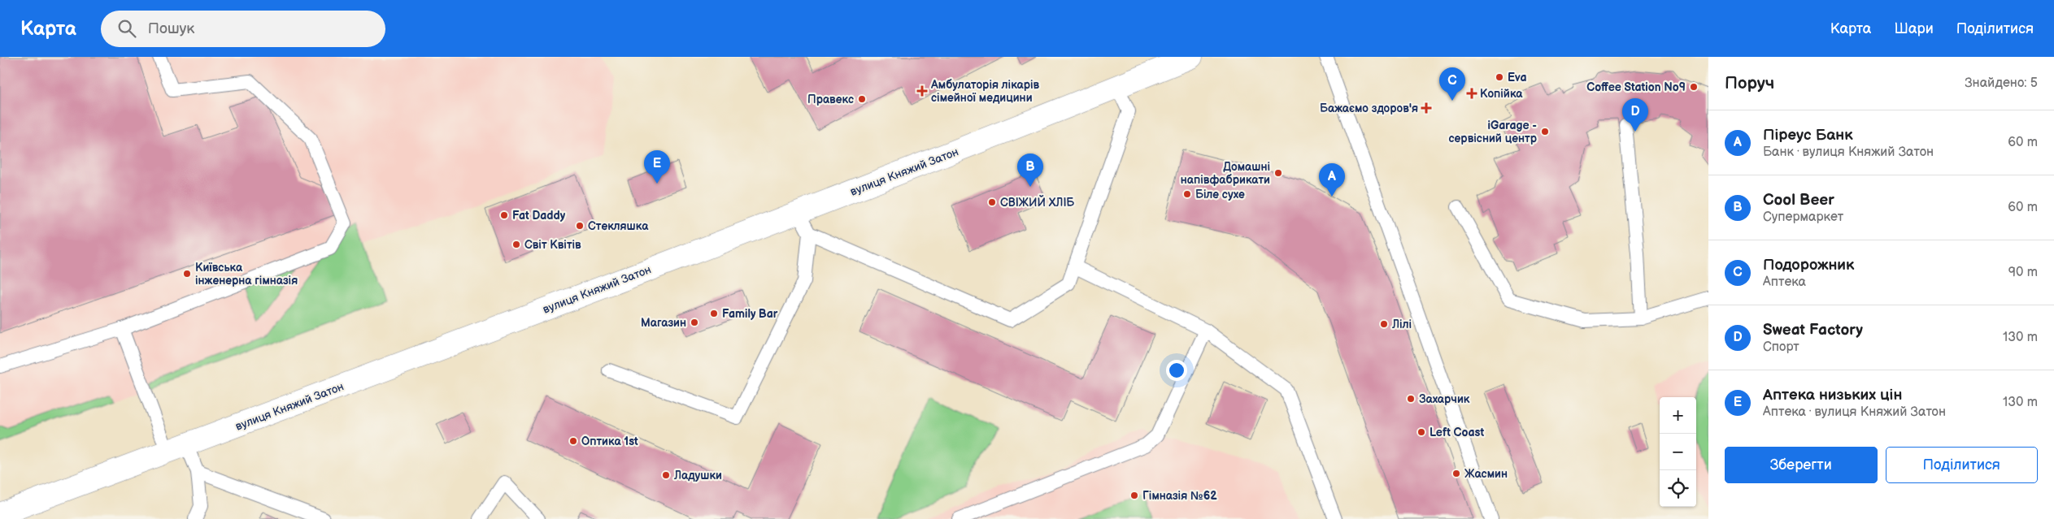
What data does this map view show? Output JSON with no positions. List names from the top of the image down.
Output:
{
  "streets": {
    "street": ["вулиця Княжий Затон"]
  },
  "places": {
    "other": [
      "Eva",
      "Coffee Station No9",
      "Правекс",
      "iGarage - сервісний центр",
      "Домашні напівфабрикати",
      "Біле сухе",
      "СВІЖИЙ ХЛІБ",
      "Fat Daddy",
      "Стекляшка",
      "Світ Квітів",
      "Київська інженерна гімназія",
      "Family Bar",
      "Магазин",
      "Лілі",
      "Захарчик",
      "Left Coast",
      "Оптика 1st",
      "Жасмин",
      "Ладушки",
      "Гімназія №62"
    ],
    "health": ["Амбулаторія лікарів сімейної медицини", "Копійка", "Бажаємо здоров'я"]
  },
  "page": {
    "header": "Карта",
    "search": "Пошук",
    "nav": ["Карта", "Шари", "Поділитися"],
    "heading": ["Поруч", "Знайдено: 5"],
    "pins": [
      "C",
      "D",
      "E",
      "B",
      "A"
    ],
    "list": [
      {
        "mark": "A",
        "name": "Піреус Банк",
        "note": "Банк · вулиця Княжий Затон",
        "value": "60 m"
      },
      {
        "mark": "B",
        "name": "Cool Beer",
        "note": "Супермаркет",
        "value": "60 m"
      },
      {
        "mark": "C",
        "name": "Подорожник",
        "note": "Аптека",
        "value": "90 m"
      },
      {
        "mark": "D",
        "name": "Sweat Factory",
        "note": "Спорт",
        "value": "130 m"
      },
      {
        "mark": "E",
        "name": "Аптека низьких цін",
        "note": "Аптека · вулиця Княжий Затон",
        "value": "130 m"
      }
    ],
    "map_buttons": ["+", "−"],
    "buttons": ["Зберегти", "Поділитися"]
  }
}
